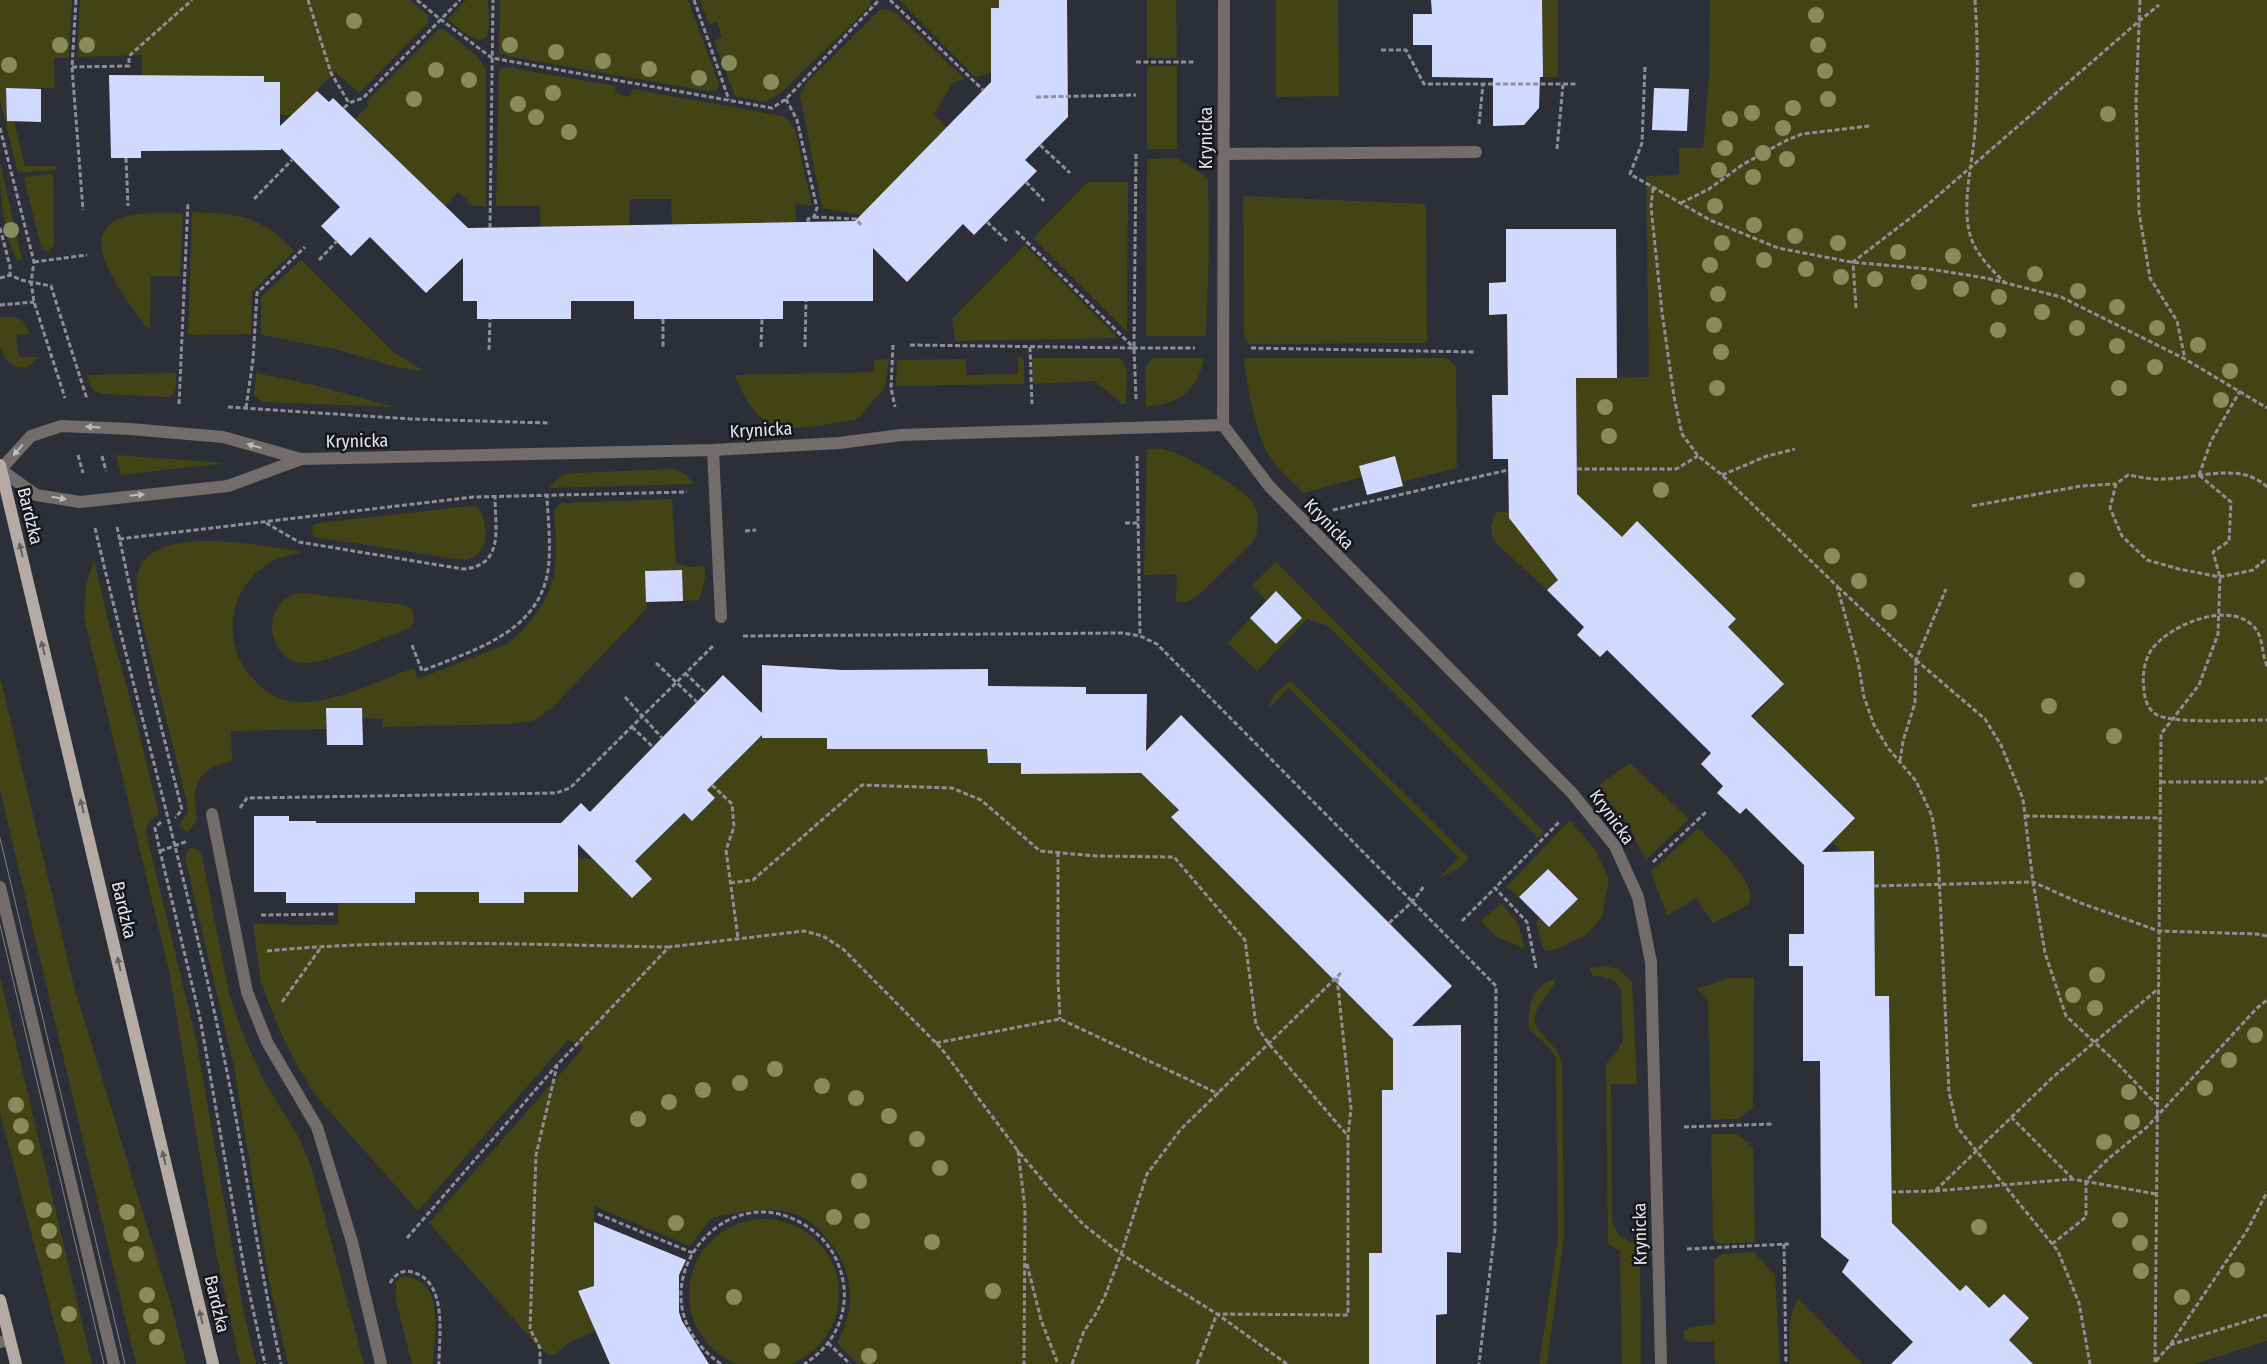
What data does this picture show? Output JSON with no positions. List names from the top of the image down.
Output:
{
  "streets": {
    "main road": ["Bardzka"],
    "street": ["Krynicka"]
  },
  "crossings": [
    ["Krynicka", "Bardzka"]
  ],
  "one_way": ["Bardzka"]
}
